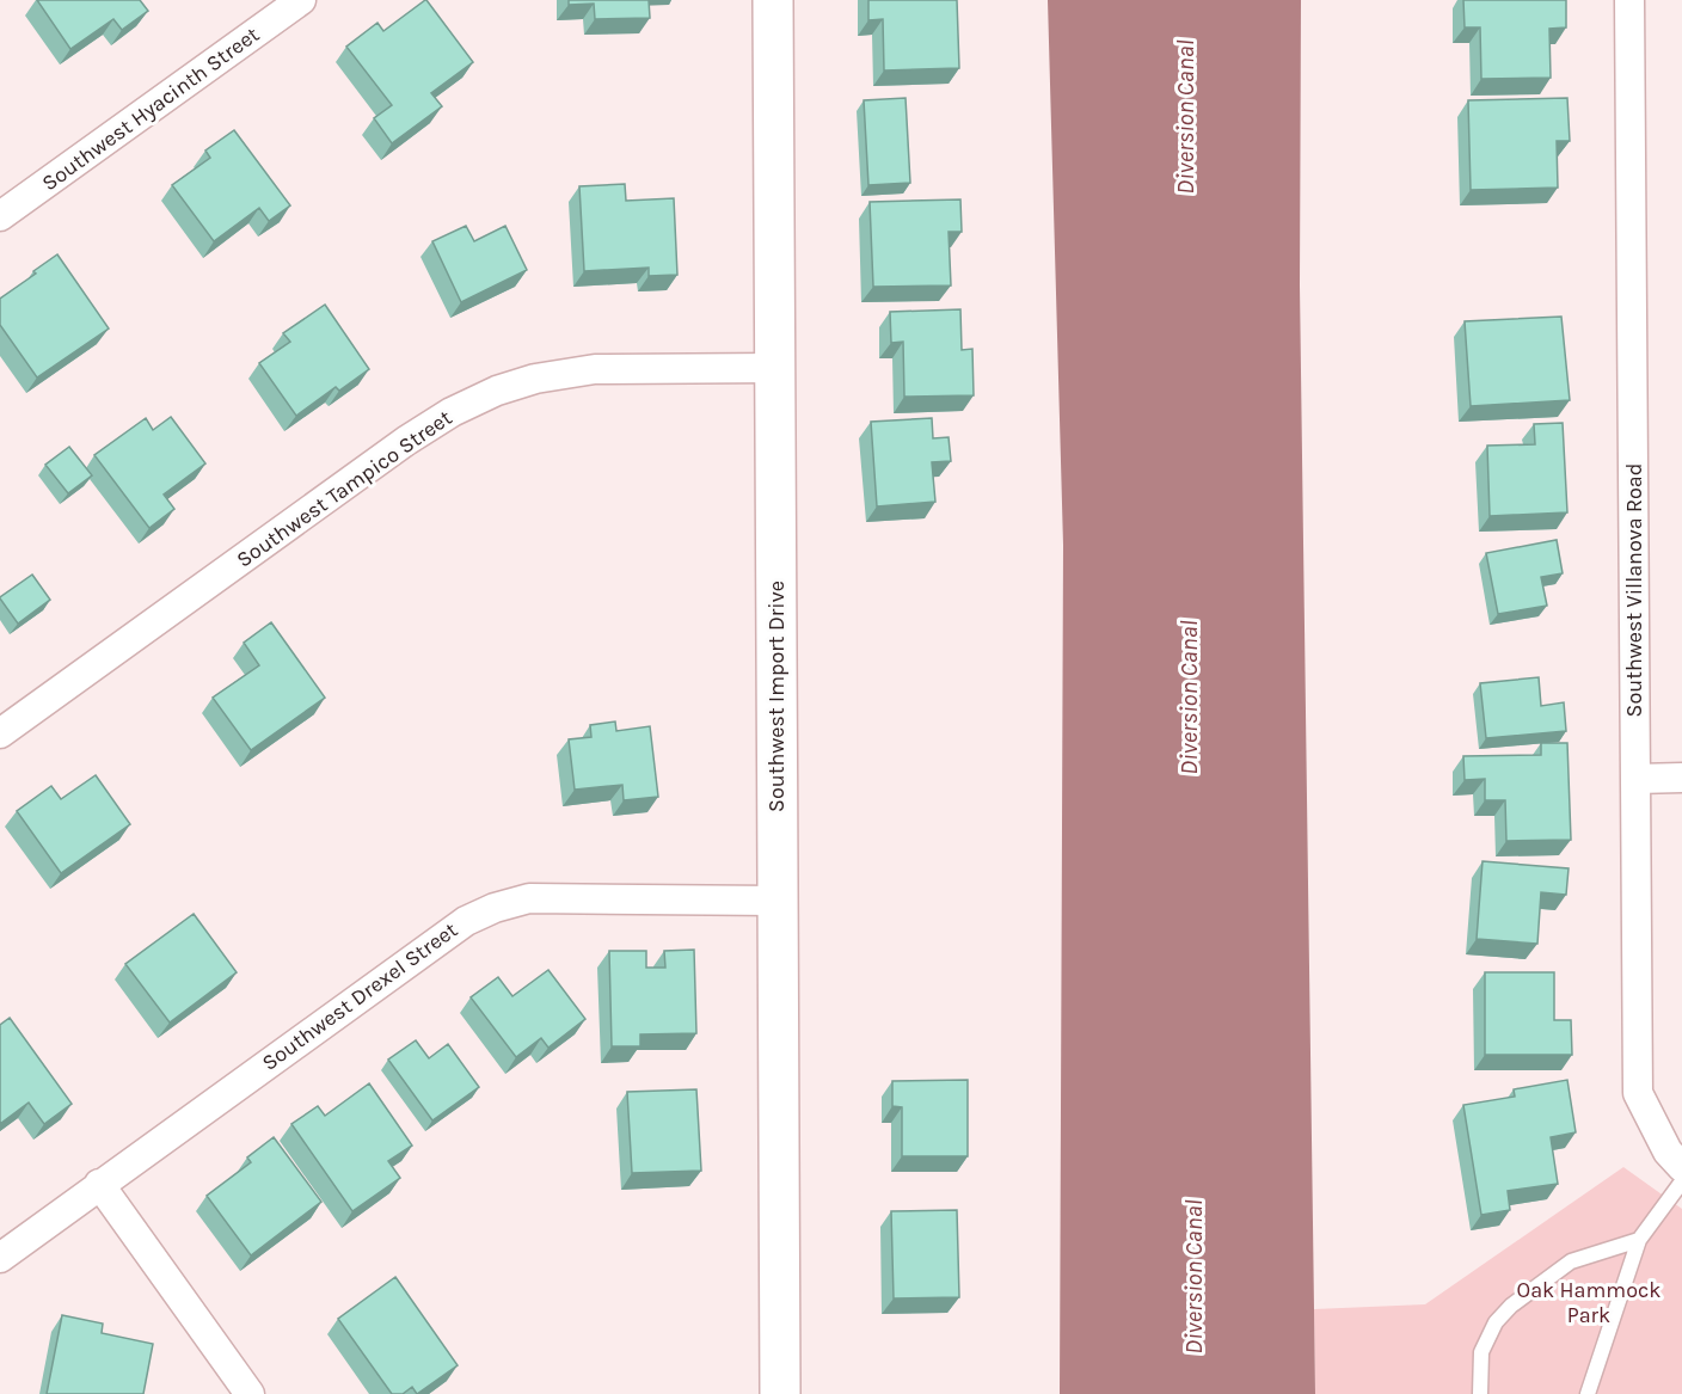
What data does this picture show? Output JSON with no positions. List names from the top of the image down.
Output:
{
  "streets": {
    "street": [
      "Southwest Hyacinth Street",
      "Southwest Tampico Street",
      "Southwest Villanova Road",
      "Southwest Import Drive",
      "Southwest Drexel Street"
    ]
  },
  "crossings": [
    ["Southwest Tampico Street", "Southwest Import Drive"],
    ["Southwest Import Drive", "Southwest Drexel Street"]
  ],
  "water": ["Diversion Canal"],
  "parks": ["Oak Hammock Park"]
}
